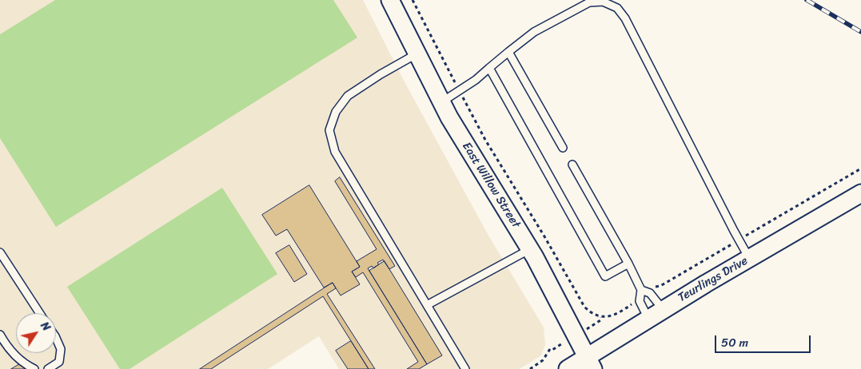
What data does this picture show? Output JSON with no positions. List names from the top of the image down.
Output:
{
  "streets": {
    "street": ["East Willow Street", "Teurlings Drive"]
  },
  "crossings": [
    ["East Willow Street", "Teurlings Drive"]
  ],
  "scale_bar": "50 m",
  "north": "top right"
}
